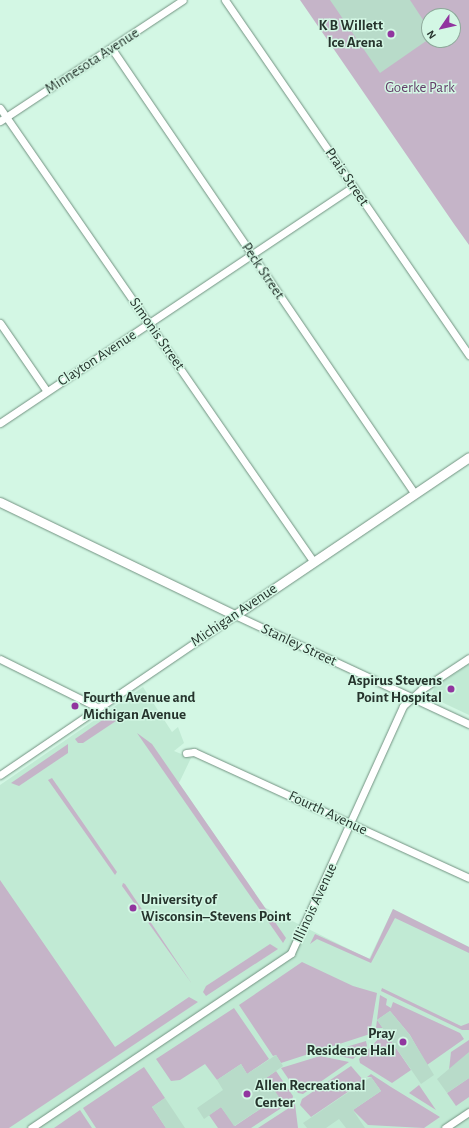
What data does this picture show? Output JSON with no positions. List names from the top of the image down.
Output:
{
  "streets": {
    "street": [
      "Minnesota Avenue",
      "Prais Street",
      "Peck Street",
      "Simonis Street",
      "Clayton Avenue",
      "Michigan Avenue",
      "Stanley Street",
      "Fourth Avenue",
      "Illinois Avenue"
    ]
  },
  "crossings": [
    ["Minnesota Avenue", "Peck Street"],
    ["Minnesota Avenue", "Simonis Street"],
    ["Prais Street", "Clayton Avenue"],
    ["Peck Street", "Clayton Avenue"],
    ["Peck Street", "Michigan Avenue"],
    ["Simonis Street", "Clayton Avenue"],
    ["Simonis Street", "Michigan Avenue"],
    ["Michigan Avenue", "Stanley Street"],
    ["Stanley Street", "Illinois Avenue"],
    ["Fourth Avenue", "Illinois Avenue"]
  ],
  "parks": ["Goerke Park"],
  "places": [
    "K B Willett Ice Arena",
    "Aspirus Stevens Point Hospital",
    "Fourth Avenue and Michigan Avenue",
    "University of Wisconsin–Stevens Point",
    "Pray Residence Hall",
    "Allen Recreational Center"
  ],
  "north": "bottom left"
}
